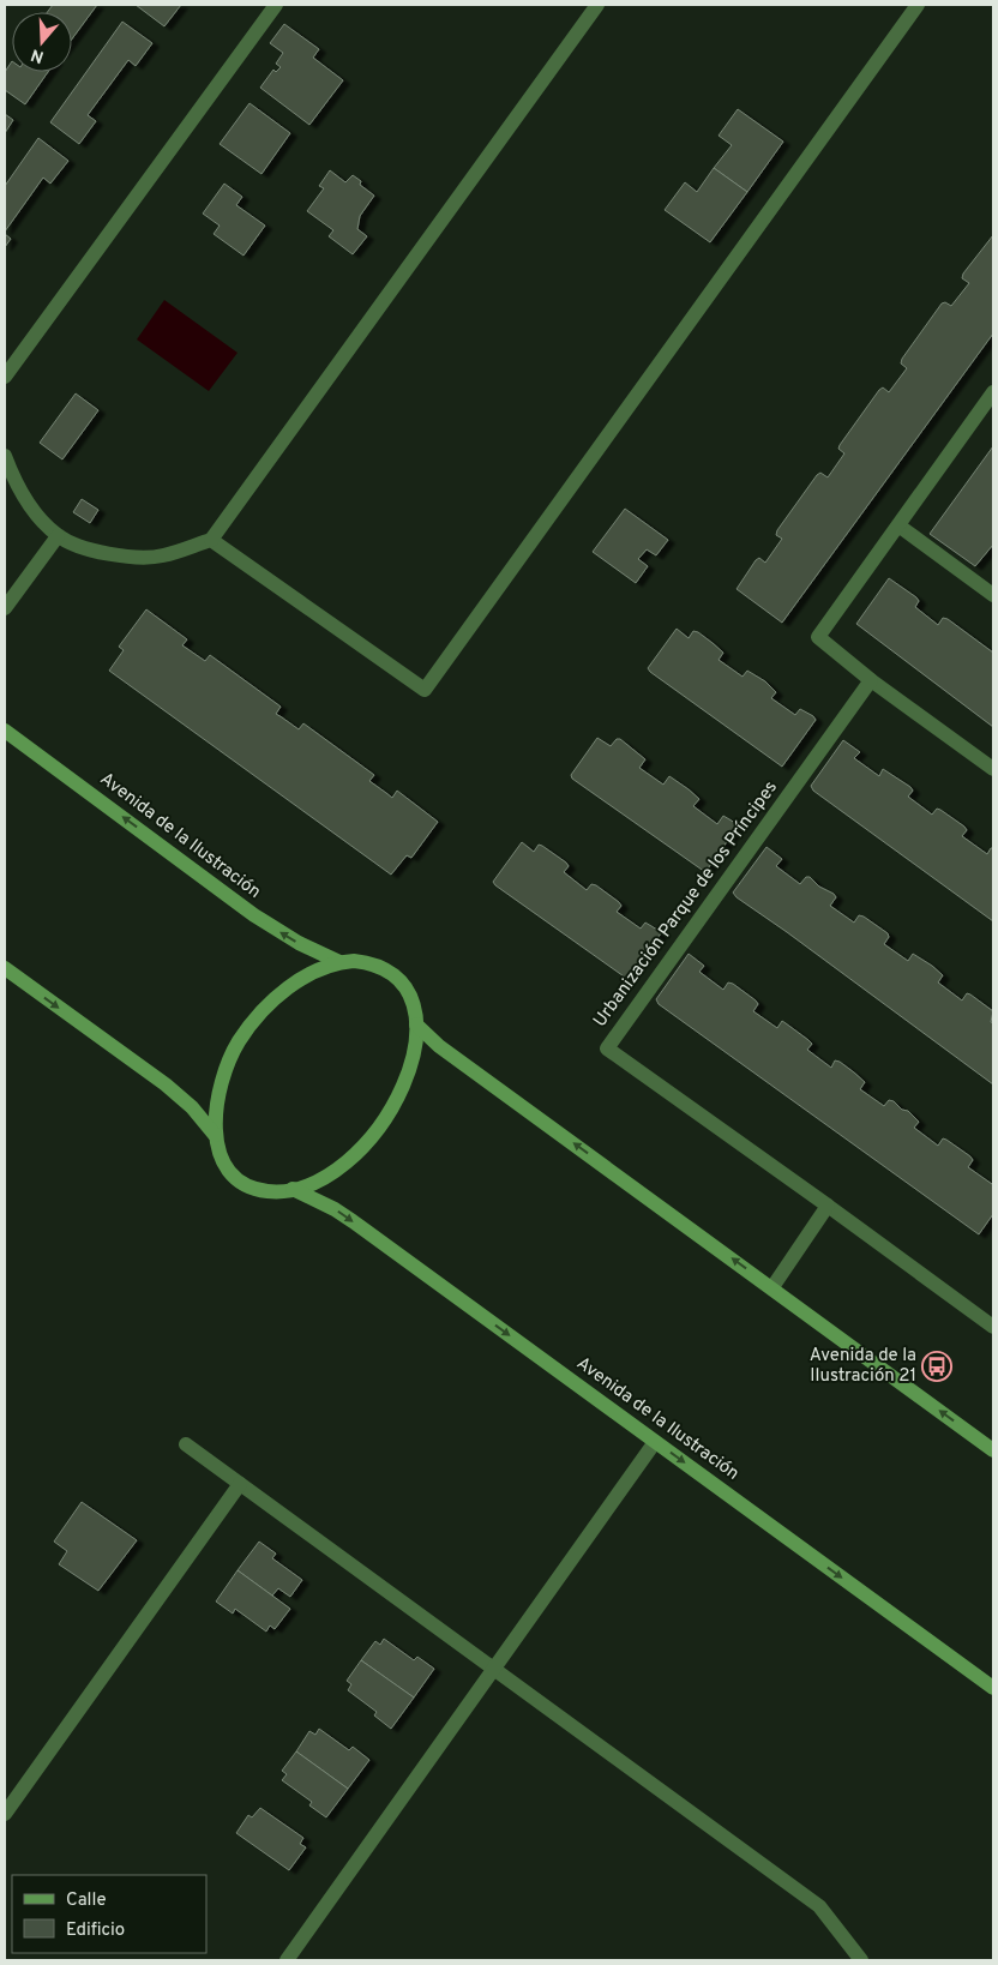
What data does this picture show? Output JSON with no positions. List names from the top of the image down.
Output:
{
  "streets": {
    "street": ["Avenida de la Ilustración", "Urbanización Parque de los Príncipes"]
  },
  "places": {
    "bus stop": ["Avenida de la Ilustración 21"]
  },
  "legend": ["Calle", "Edificio"],
  "north": "bottom"
}
